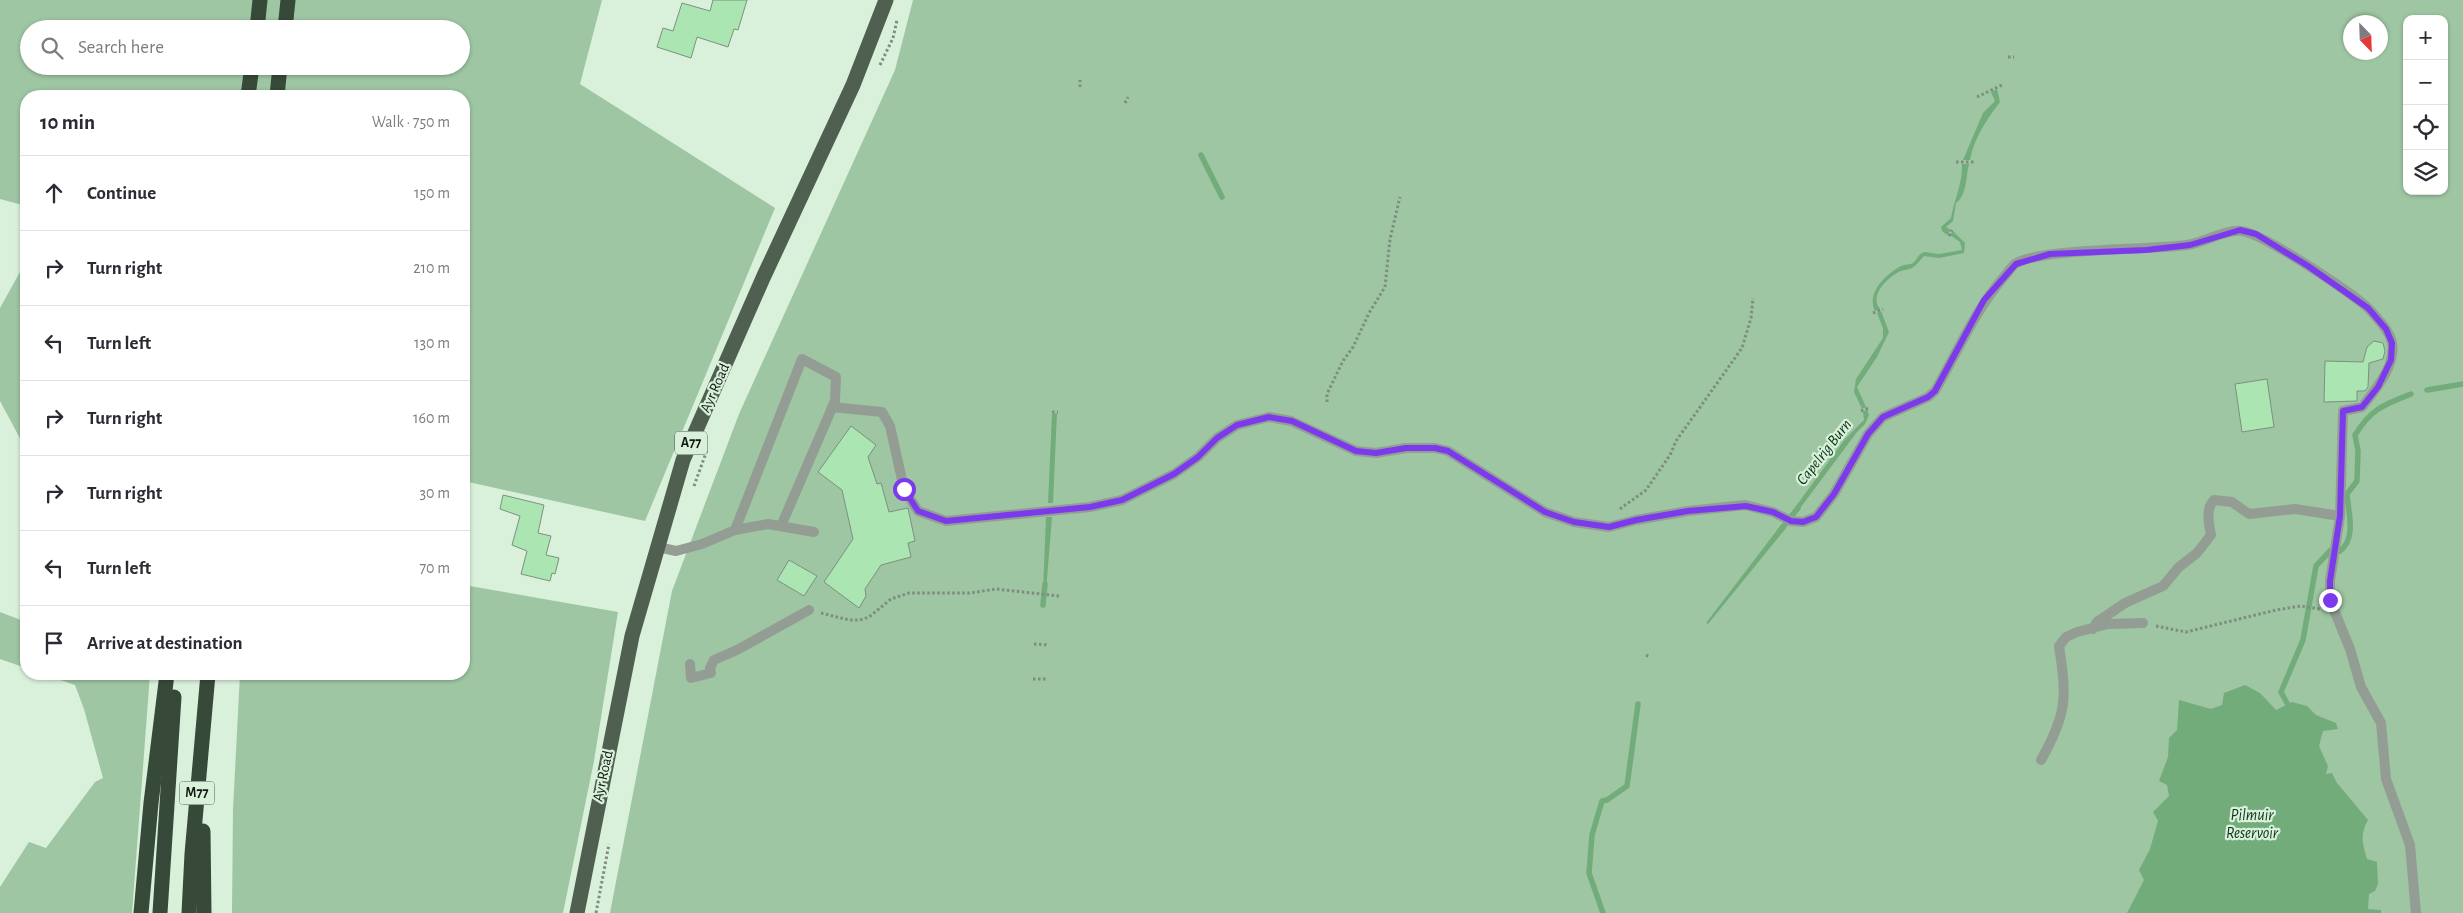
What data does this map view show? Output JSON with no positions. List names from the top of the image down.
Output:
{
  "streets": {
    "highway": ["M77"],
    "main road": ["Ayr Road", "A77"]
  },
  "water": ["Capelrig Burn", "Pilmuir Reservoir"],
  "north": "bottom right",
  "page": {
    "map_buttons": ["+", "−"],
    "search": "Search here",
    "heading": ["10 min", "Walk · 750 m"],
    "list": [
      ["Continue", "150 m"],
      ["Turn right", "210 m"],
      ["Turn left", "130 m"],
      ["Turn right", "160 m"],
      ["Turn right", "30 m"],
      ["Turn left", "70 m"],
      "Arrive at destination"
    ]
  }
}
